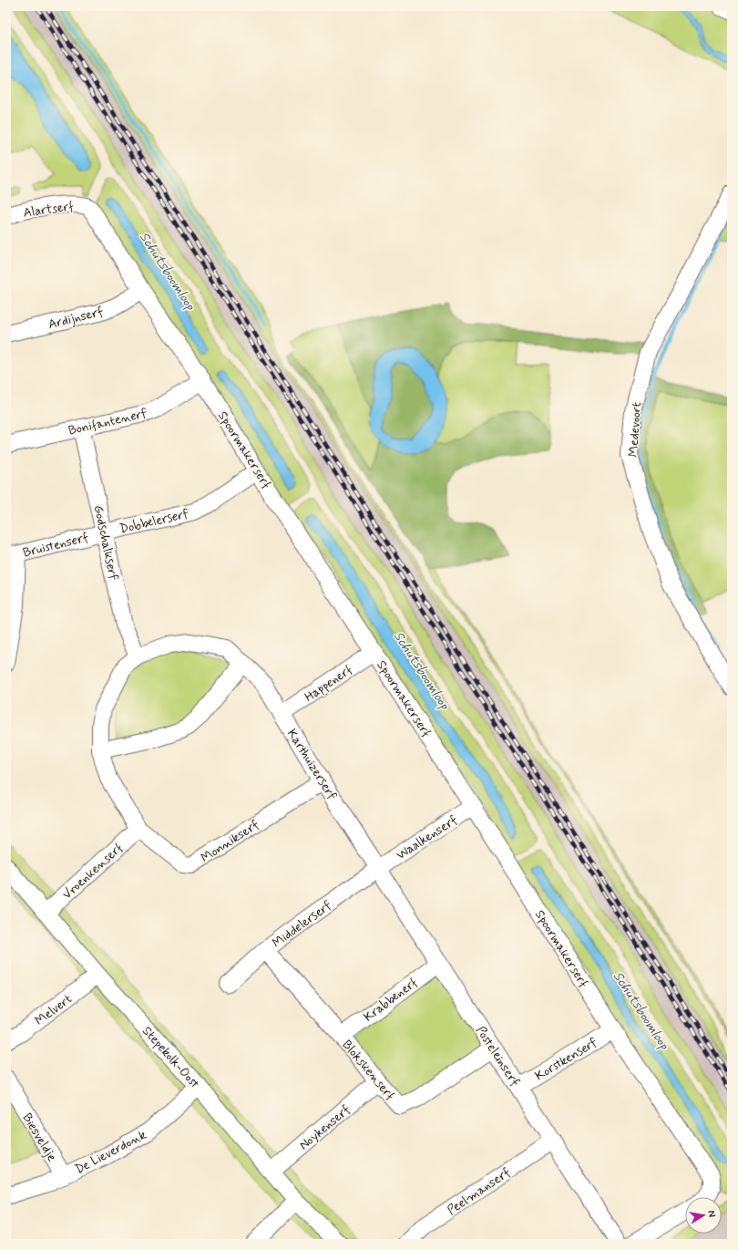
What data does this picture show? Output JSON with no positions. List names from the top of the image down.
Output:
{
  "streets": {
    "street": [
      "Alartserf",
      "Ardijnserf",
      "Bonifantenerf",
      "Medevoort",
      "Spoormakerserf",
      "Dobbelerserf",
      "Godschalkserf",
      "Bruistenserf",
      "Happenerf",
      "Karthuizerserf",
      "Waalkenserf",
      "Monnikserf",
      "Vroenkenserf",
      "Middelerserf",
      "Krabbenerf",
      "Melvert",
      "Posteleinserf",
      "Stepekolk-Oost",
      "Korstkenserf",
      "Blokskenserf",
      "Noykenserf",
      "Biesveldje",
      "De Lieverdonk",
      "Peelmanserf"
    ]
  },
  "crossings": [
    ["Alartserf", "Spoormakerserf"],
    ["Ardijnserf", "Spoormakerserf"],
    ["Bonifantenerf", "Spoormakerserf"],
    ["Bonifantenerf", "Godschalkserf"],
    ["Spoormakerserf", "Dobbelerserf"],
    ["Spoormakerserf", "Happenerf"],
    ["Spoormakerserf", "Waalkenserf"],
    ["Spoormakerserf", "Korstkenserf"],
    ["Dobbelerserf", "Godschalkserf"],
    ["Dobbelerserf", "Bruistenserf"],
    ["Godschalkserf", "Bruistenserf"],
    ["Godschalkserf", "Karthuizerserf"],
    ["Happenerf", "Karthuizerserf"],
    ["Karthuizerserf", "Waalkenserf"],
    ["Karthuizerserf", "Monnikserf"],
    ["Karthuizerserf", "Vroenkenserf"],
    ["Karthuizerserf", "Middelerserf"],
    ["Karthuizerserf", "Posteleinserf"],
    ["Waalkenserf", "Middelerserf"],
    ["Waalkenserf", "Posteleinserf"],
    ["Monnikserf", "Vroenkenserf"],
    ["Vroenkenserf", "Stepekolk-Oost"],
    ["Middelerserf", "Posteleinserf"],
    ["Middelerserf", "Blokskenserf"],
    ["Krabbenerf", "Posteleinserf"],
    ["Krabbenerf", "Blokskenserf"],
    ["Melvert", "Stepekolk-Oost"],
    ["Posteleinserf", "Korstkenserf"],
    ["Posteleinserf", "Blokskenserf"],
    ["Posteleinserf", "Peelmanserf"],
    ["Stepekolk-Oost", "Noykenserf"],
    ["Stepekolk-Oost", "De Lieverdonk"],
    ["Blokskenserf", "Noykenserf"],
    ["Biesveldje", "De Lieverdonk"]
  ],
  "water": ["Schutsboomloop"],
  "north": "right"
}
